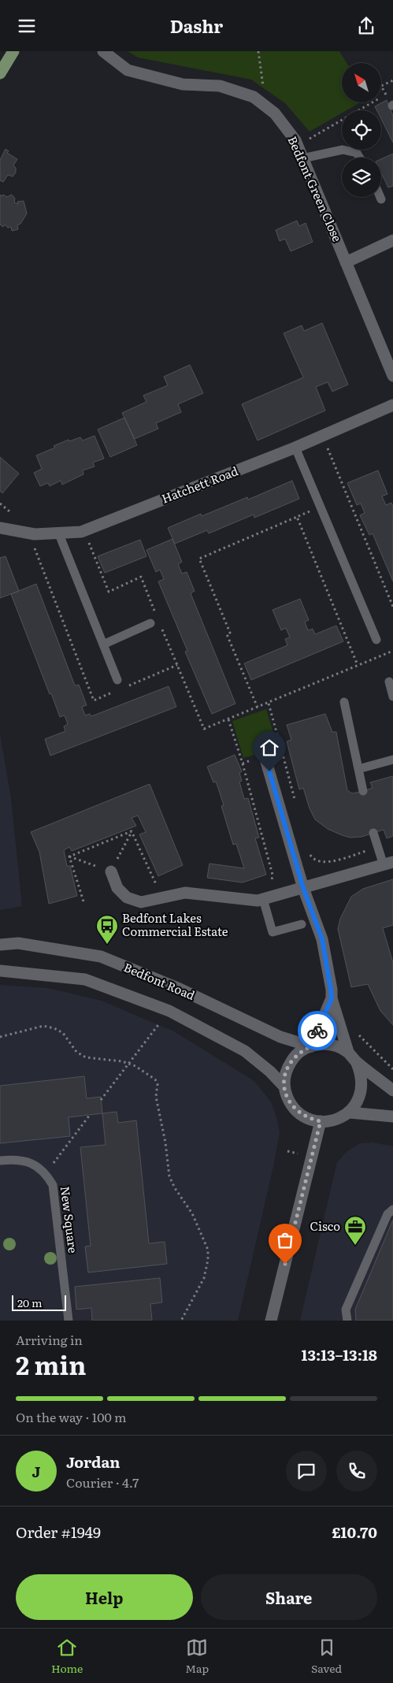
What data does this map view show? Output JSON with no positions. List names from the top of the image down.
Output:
{
  "streets": {
    "street": ["Bedfont Green Close", "Hatchett Road", "Bedfont Road"],
    "lane": ["New Square"]
  },
  "places": {
    "bus stop": ["Bedfont Lakes Commercial Estate"],
    "office": ["Cisco"]
  },
  "scale_bar": "20 m",
  "north": "top left",
  "page": {
    "header": "Dashr",
    "scale": "20 m",
    "heading": ["2 min", "Arriving in", "13:13–13:18"],
    "panel": [
      "Jordan",
      "Courier · 4.7",
      "Order #1949",
      "£10.70"
    ],
    "bar": "On the way · 100 m",
    "round": "J",
    "buttons": ["Help", "Share"],
    "tabs": ["Home", "Map", "Saved"]
  }
}
